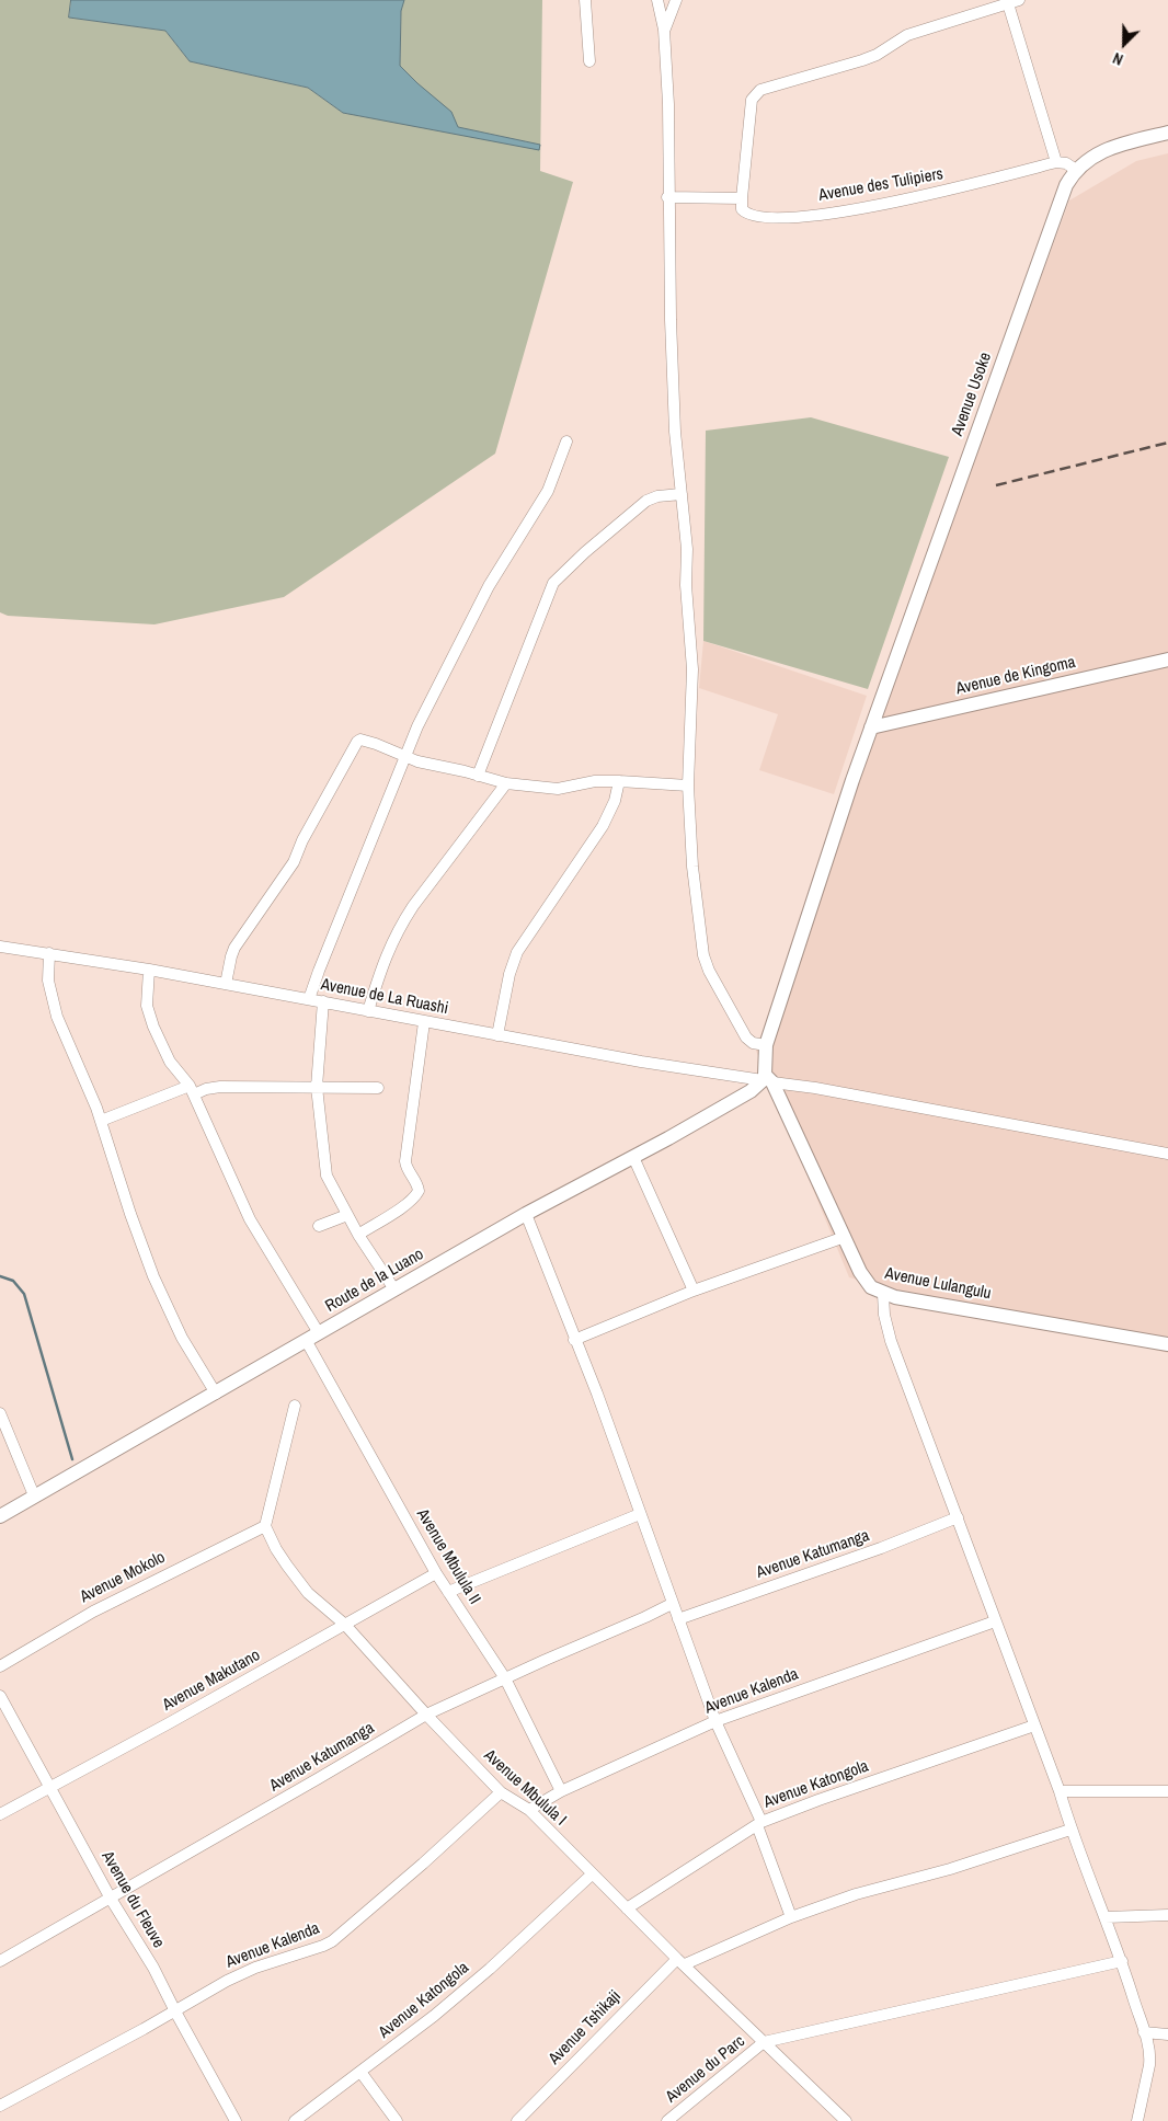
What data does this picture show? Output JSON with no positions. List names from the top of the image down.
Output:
{
  "streets": {
    "street": [
      "Avenue des Tulipiers",
      "Avenue Usoke",
      "Avenue de Kingoma",
      "Avenue de La Ruashi",
      "Route de la Luano",
      "Avenue Lulangulu",
      "Avenue Katumanga",
      "Avenue Mbulula II",
      "Avenue Mokolo",
      "Avenue Makutano",
      "Avenue Kalenda",
      "Avenue Katongola",
      "Avenue Mbulula I",
      "Avenue du Fleuve",
      "Avenue Tshikaji",
      "Avenue du Parc"
    ]
  },
  "crossings": [
    ["Avenue Usoke", "Avenue de Kingoma"],
    ["Avenue Usoke", "Avenue de La Ruashi"],
    ["Avenue Usoke", "Route de la Luano"],
    ["Avenue Usoke", "Avenue Lulangulu"],
    ["Avenue de La Ruashi", "Route de la Luano"],
    ["Avenue de La Ruashi", "Avenue Lulangulu"],
    ["Avenue de La Ruashi", "Avenue Mbulula II"],
    ["Route de la Luano", "Avenue Lulangulu"],
    ["Route de la Luano", "Avenue Mbulula II"],
    ["Avenue Katumanga", "Avenue Mbulula II"],
    ["Avenue Katumanga", "Avenue Mbulula I"],
    ["Avenue Katumanga", "Avenue du Fleuve"],
    ["Avenue Mbulula II", "Avenue Makutano"],
    ["Avenue Mbulula II", "Avenue Kalenda"],
    ["Avenue Mokolo", "Avenue Mbulula I"],
    ["Avenue Makutano", "Avenue Mbulula I"],
    ["Avenue Makutano", "Avenue du Fleuve"],
    ["Avenue Kalenda", "Avenue Mbulula I"],
    ["Avenue Kalenda", "Avenue du Fleuve"],
    ["Avenue Katongola", "Avenue Mbulula I"],
    ["Avenue Mbulula I", "Avenue Tshikaji"],
    ["Avenue Mbulula I", "Avenue du Parc"]
  ],
  "north": "bottom left"
}
